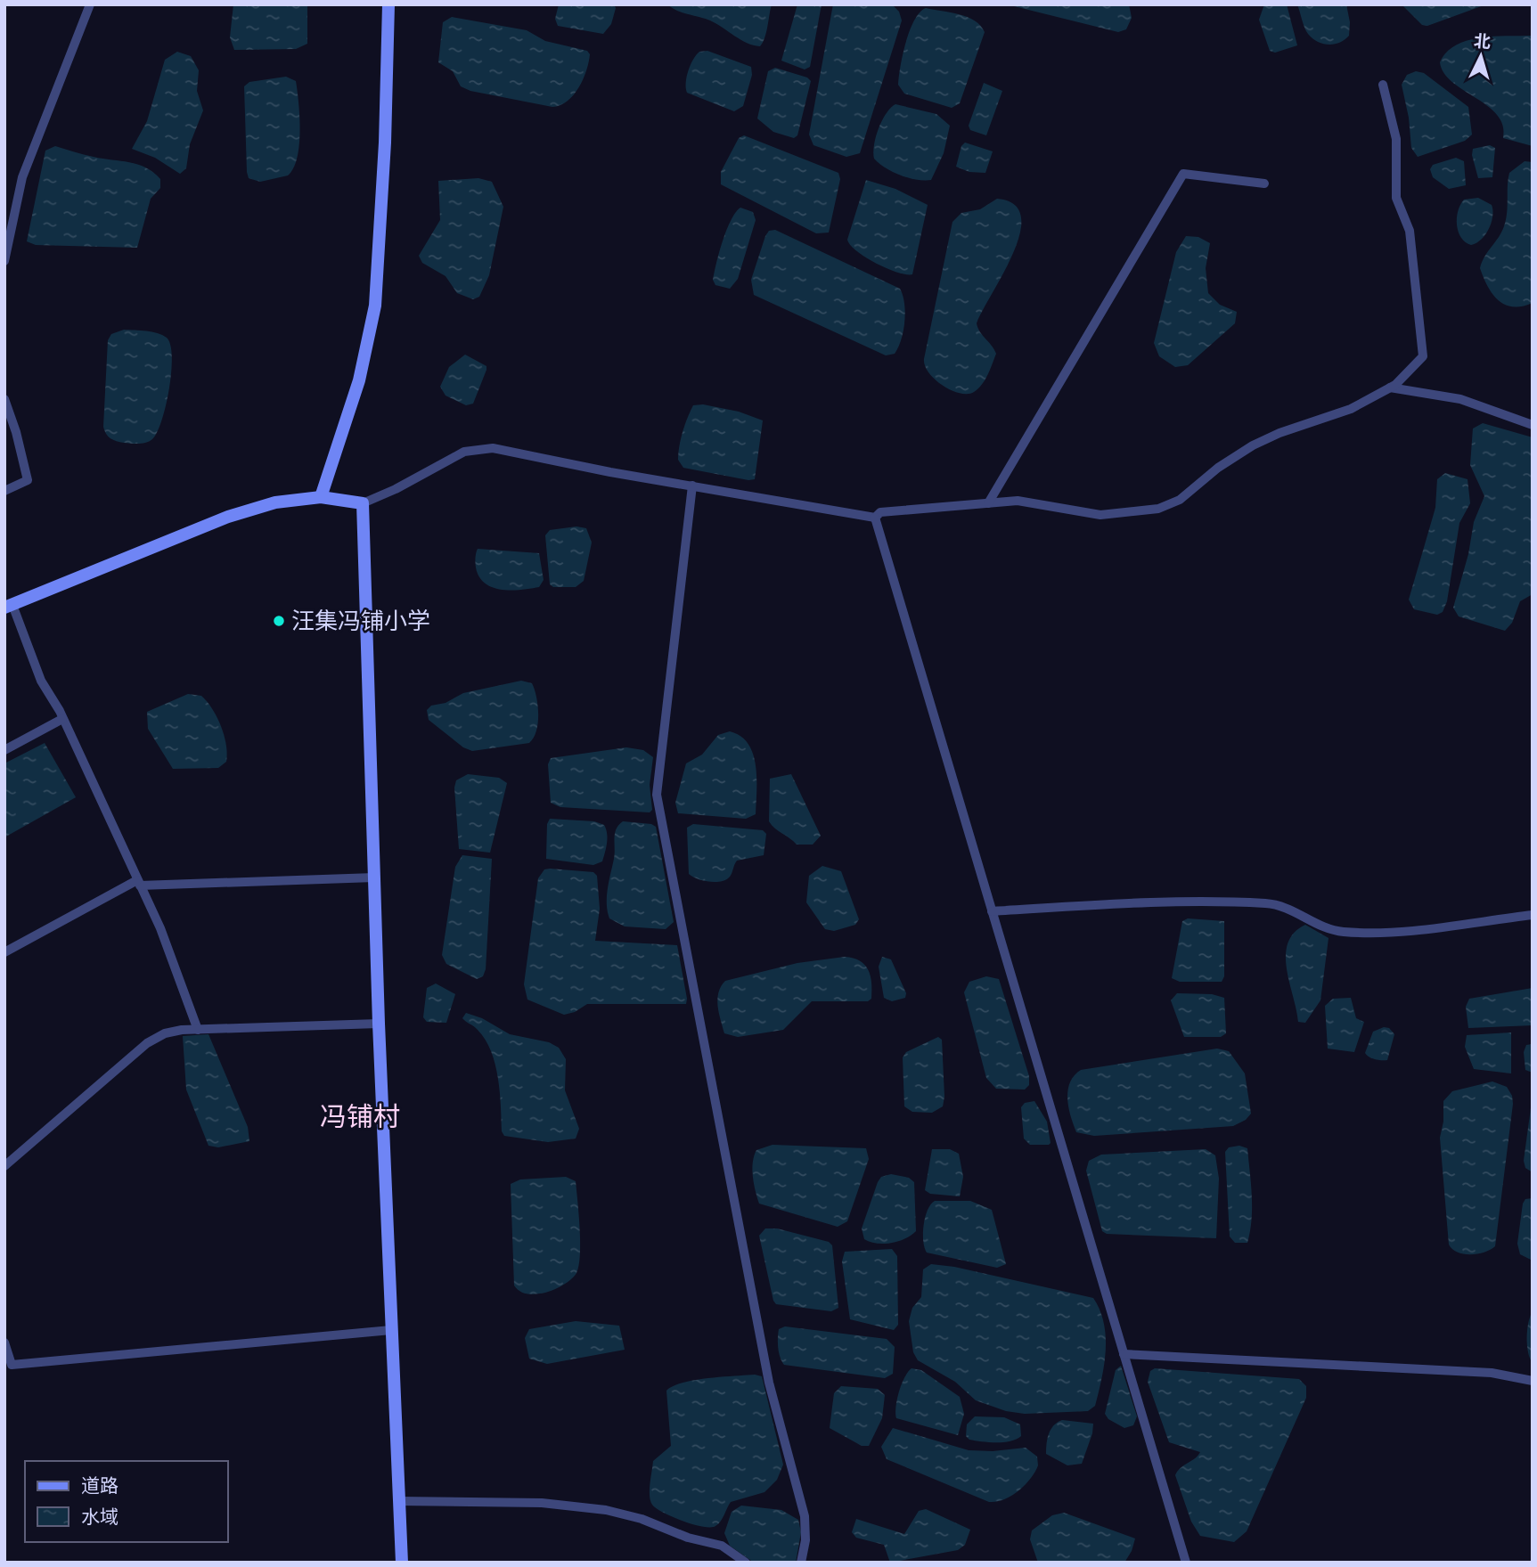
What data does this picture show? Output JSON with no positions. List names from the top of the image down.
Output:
{
  "districts": ["冯铺村"],
  "places": ["汪集冯铺小学"],
  "legend": ["道路", "水域"],
  "north": "top"
}
